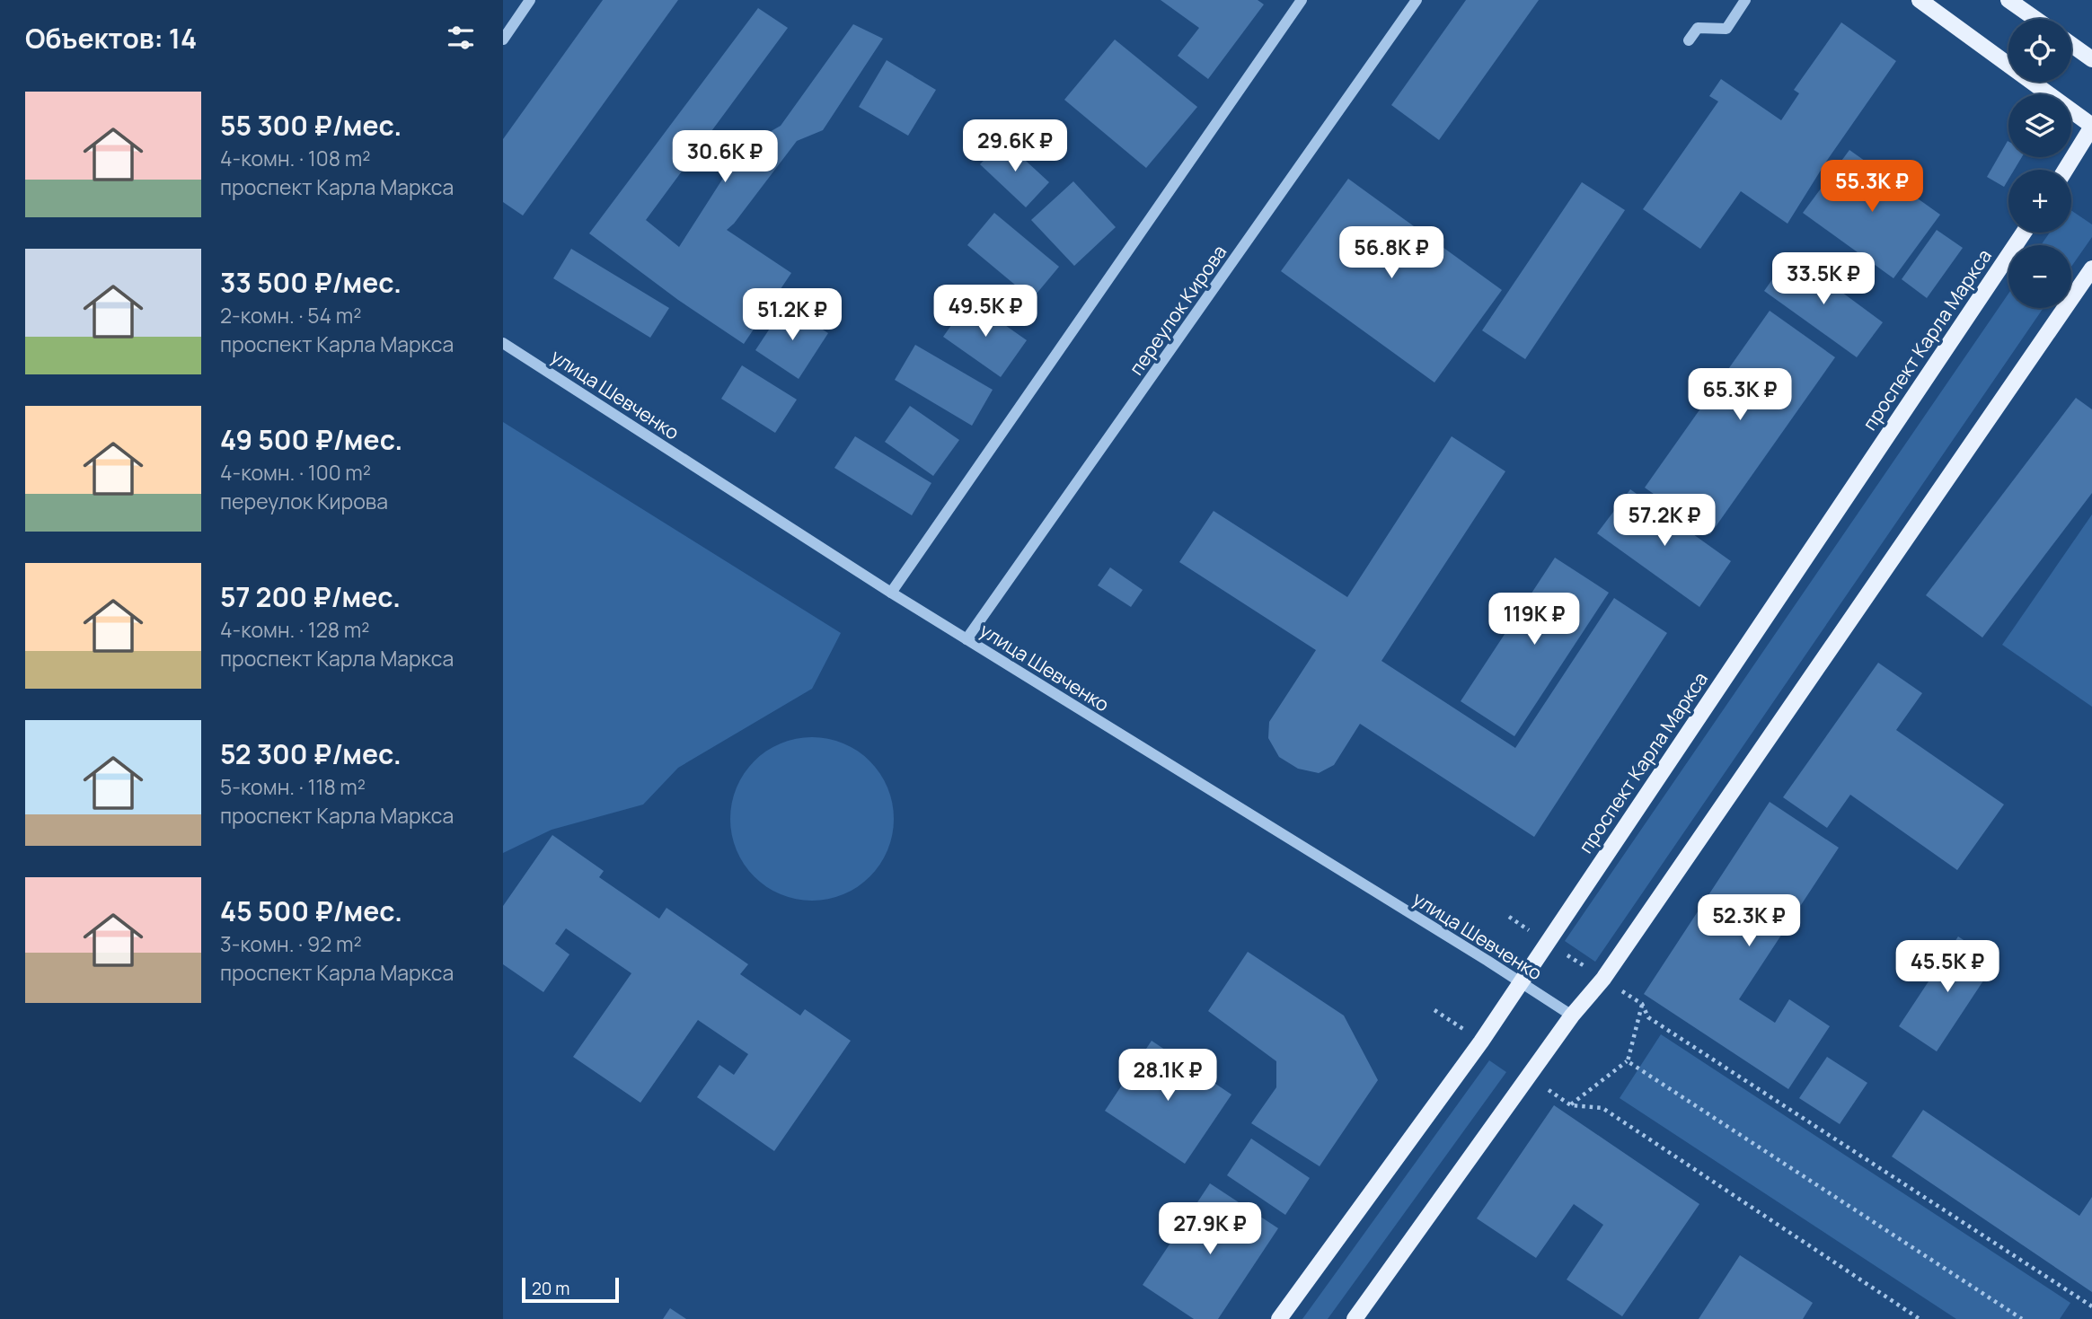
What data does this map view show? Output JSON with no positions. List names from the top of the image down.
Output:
{
  "streets": {
    "main road": ["проспект Карла Маркса"],
    "street": ["переулок Кирова", "улица Шевченко"]
  },
  "crossings": [
    ["переулок Кирова", "улица Шевченко"],
    ["проспект Карла Маркса", "улица Шевченко"]
  ],
  "scale_bar": "20 m",
  "page": {
    "heading": "Объектов: 14",
    "map_buttons": ["+", "−"],
    "list": [
      {
        "name": "55 300 ₽/мес.",
        "note": "4-комн. · 108 m² · проспект Карла Маркса"
      },
      {
        "name": "33 500 ₽/мес.",
        "note": "2-комн. · 54 m² · проспект Карла Маркса"
      },
      {
        "name": "49 500 ₽/мес.",
        "note": "4-комн. · 100 m² · переулок Кирова"
      },
      {
        "name": "57 200 ₽/мес.",
        "note": "4-комн. · 128 m² · проспект Карла Маркса"
      },
      {
        "name": "52 300 ₽/мес.",
        "note": "5-комн. · 118 m² · проспект Карла Маркса"
      },
      {
        "name": "45 500 ₽/мес.",
        "note": "3-комн. · 92 m² · проспект Карла Маркса"
      }
    ],
    "price": [
      "29.6K ₽",
      "30.6K ₽",
      "55.3K ₽",
      "56.8K ₽",
      "33.5K ₽",
      "49.5K ₽",
      "51.2K ₽",
      "65.3K ₽",
      "57.2K ₽",
      "119K ₽",
      "52.3K ₽",
      "45.5K ₽",
      "28.1K ₽",
      "27.9K ₽"
    ],
    "scale": "20 m"
  }
}
